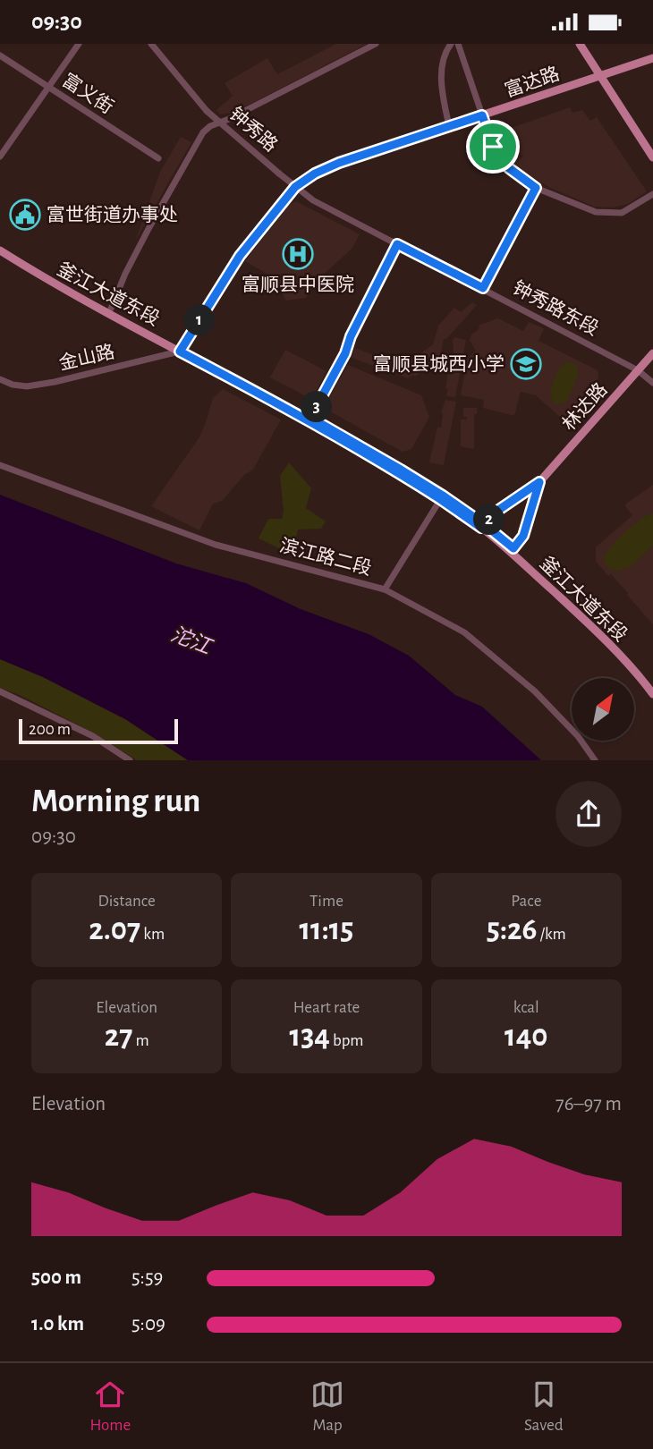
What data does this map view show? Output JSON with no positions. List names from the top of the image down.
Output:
{
  "streets": {
    "main road": ["富达路", "釜江大道东段", "林达路"],
    "street": [
      "富义街",
      "钟秀路",
      "钟秀路东段",
      "金山路",
      "滨江路二段"
    ]
  },
  "crossings": [
    ["富达路", "釜江大道东段"],
    ["富达路", "钟秀路东段"],
    ["富达路", "金山路"],
    ["钟秀路", "钟秀路东段"],
    ["釜江大道东段", "金山路"],
    ["钟秀路东段", "林达路"]
  ],
  "water": ["沱江"],
  "places": {
    "public building": ["富世街道办事处"],
    "hospital": ["富顺县中医院"],
    "school or university": ["富顺县城西小学"]
  },
  "scale_bar": "200 m",
  "north": "top right",
  "page": {
    "status": "09:30",
    "pins": ["1", "3", "2"],
    "scale": "200 m",
    "heading": ["Morning run", "09:30"],
    "stats": [
      ["Distance", "2.07 km"],
      ["Time", "11:15"],
      ["Pace", "5:26 /km"],
      ["Elevation", "27 m"],
      ["Heart rate", "134 bpm"],
      ["kcal", "140"]
    ],
    "chart": ["Elevation", "76–97 m"],
    "list": [
      {
        "name": "500 m",
        "note": "5:59"
      },
      {
        "name": "1.0 km",
        "note": "5:09"
      }
    ],
    "tabs": ["Home", "Map", "Saved"]
  }
}
